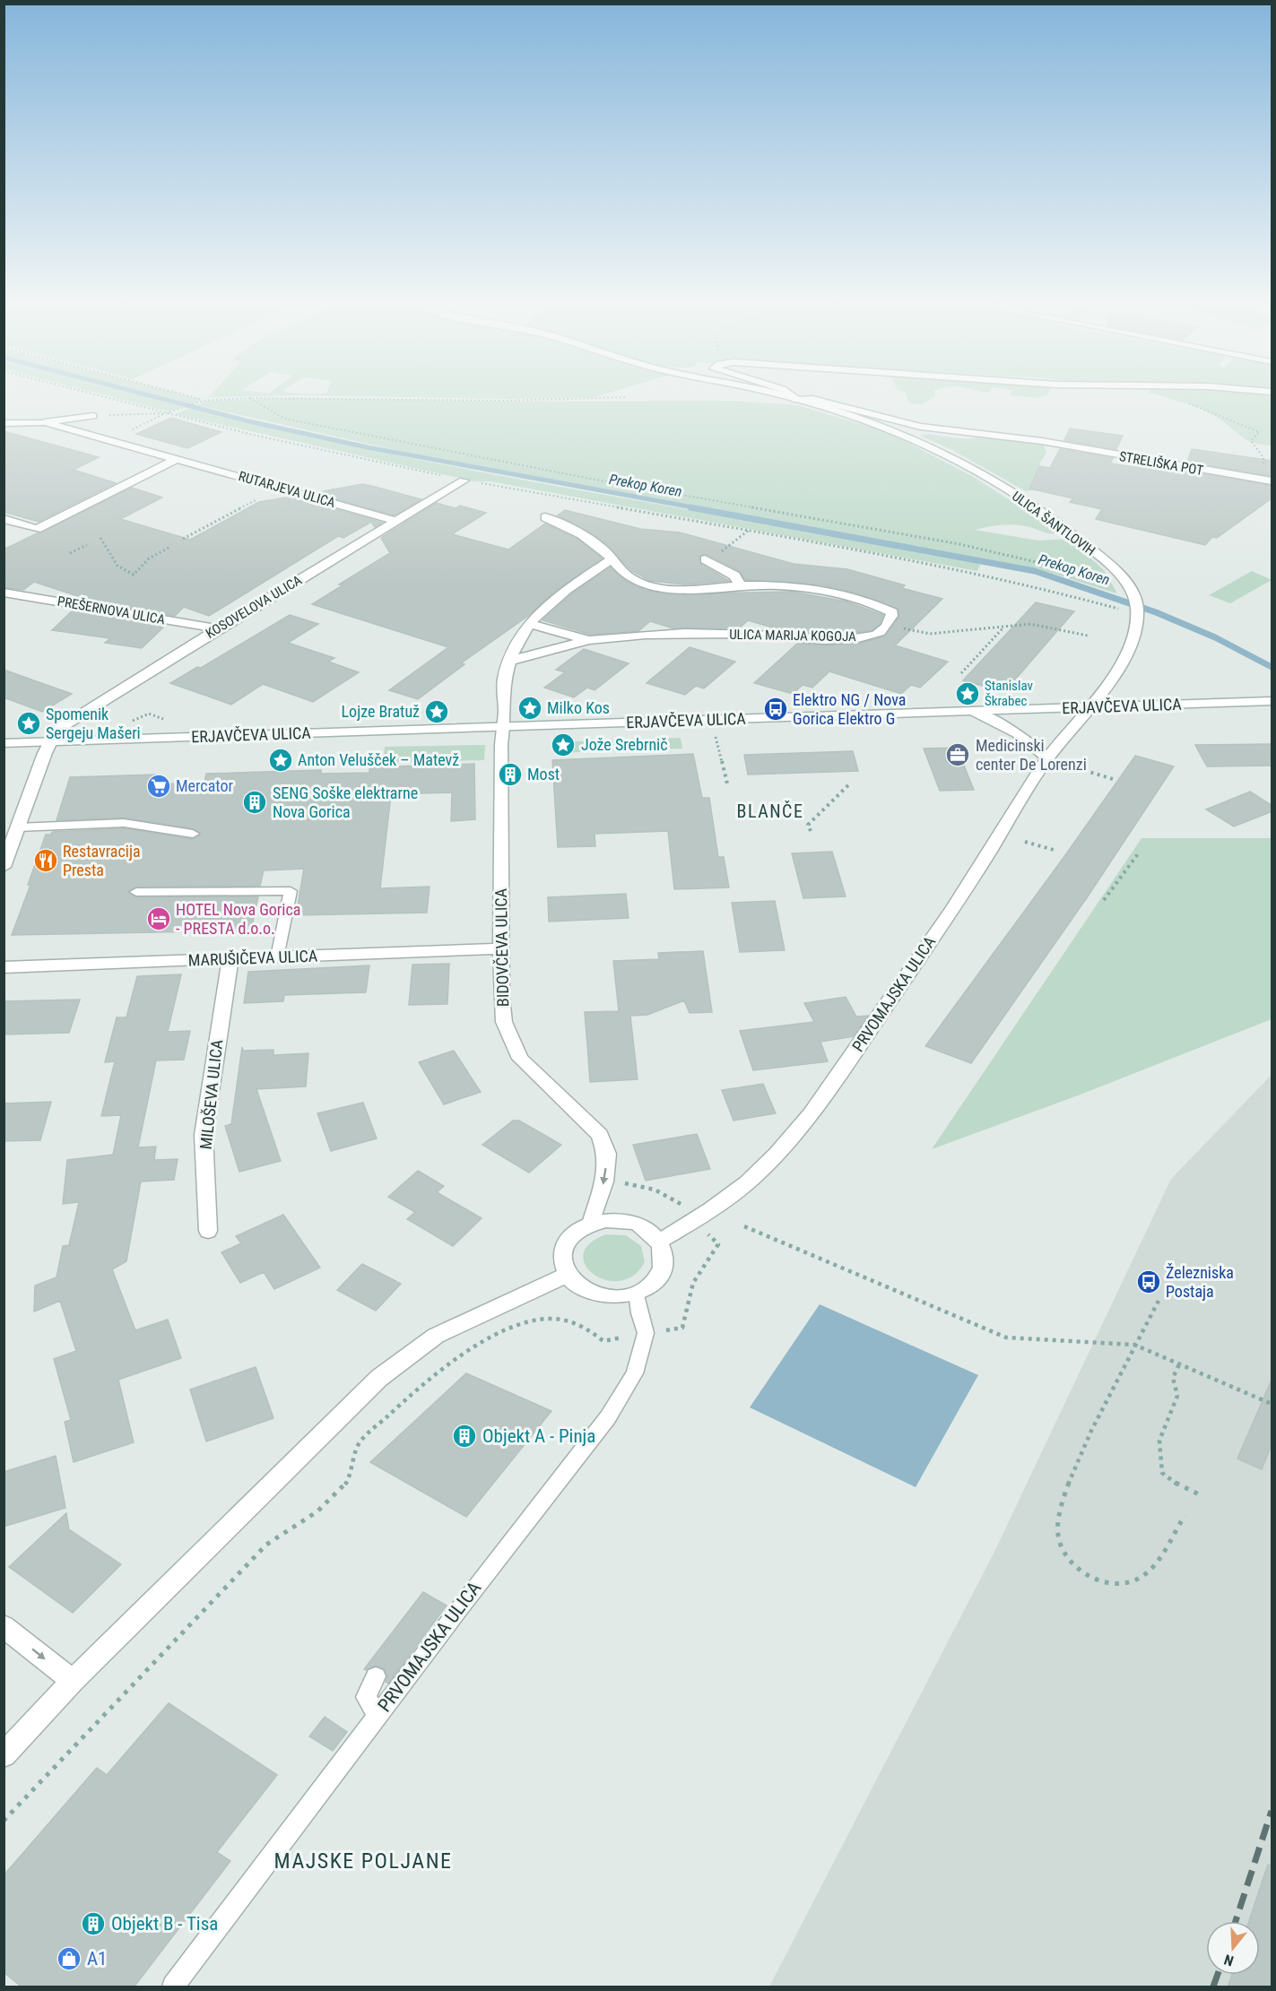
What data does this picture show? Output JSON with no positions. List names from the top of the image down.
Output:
{
  "streets": {
    "street": [
      "STRELIŠKA POT",
      "RUTARJEVA ULICA",
      "ULICA ŠANTLOVIH",
      "KOSOVELOVA ULICA",
      "PREŠERNOVA ULICA",
      "ULICA MARIJA KOGOJA",
      "ERJAVČEVA ULICA",
      "BIDOVČEVA ULICA",
      "MARUŠIČEVA ULICA",
      "PRVOMAJSKA ULICA",
      "MILOŠEVA ULICA"
    ]
  },
  "crossings": [
    ["STRELIŠKA POT", "ULICA ŠANTLOVIH"],
    ["RUTARJEVA ULICA", "KOSOVELOVA ULICA"],
    ["ULICA ŠANTLOVIH", "ERJAVČEVA ULICA"],
    ["ULICA ŠANTLOVIH", "PRVOMAJSKA ULICA"],
    ["KOSOVELOVA ULICA", "PREŠERNOVA ULICA"],
    ["KOSOVELOVA ULICA", "ERJAVČEVA ULICA"],
    ["ERJAVČEVA ULICA", "BIDOVČEVA ULICA"],
    ["ERJAVČEVA ULICA", "PRVOMAJSKA ULICA"],
    ["BIDOVČEVA ULICA", "MARUŠIČEVA ULICA"],
    ["BIDOVČEVA ULICA", "PRVOMAJSKA ULICA"],
    ["MARUŠIČEVA ULICA", "MILOŠEVA ULICA"]
  ],
  "one_way": ["BIDOVČEVA ULICA"],
  "districts": ["BLANČE", "MAJSKE POLJANE"],
  "water": ["Prekop Koren"],
  "places": {
    "place": [
      "Stanislav Škrabec",
      "Milko Kos",
      "Lojze Bratuž",
      "Spomenik Sergeju Mašeri",
      "Jože Srebrnič",
      "Anton Velušček – Matevž"
    ],
    "bus stop": ["Elektro NG / Nova Gorica Elektro G", "Železniska Postaja"],
    "office": ["Medicinski center De Lorenzi"],
    "building": [
      "Most",
      "SENG Soške elektrarne Nova Gorica",
      "Objekt A - Pinja",
      "Objekt B - Tisa"
    ],
    "supermarket": ["Mercator"],
    "restaurant": ["Restavracija Presta"],
    "hotel": ["HOTEL Nova Gorica - PRESTA d.o.o."],
    "shop": ["A1"]
  },
  "north": "bottom"
}
